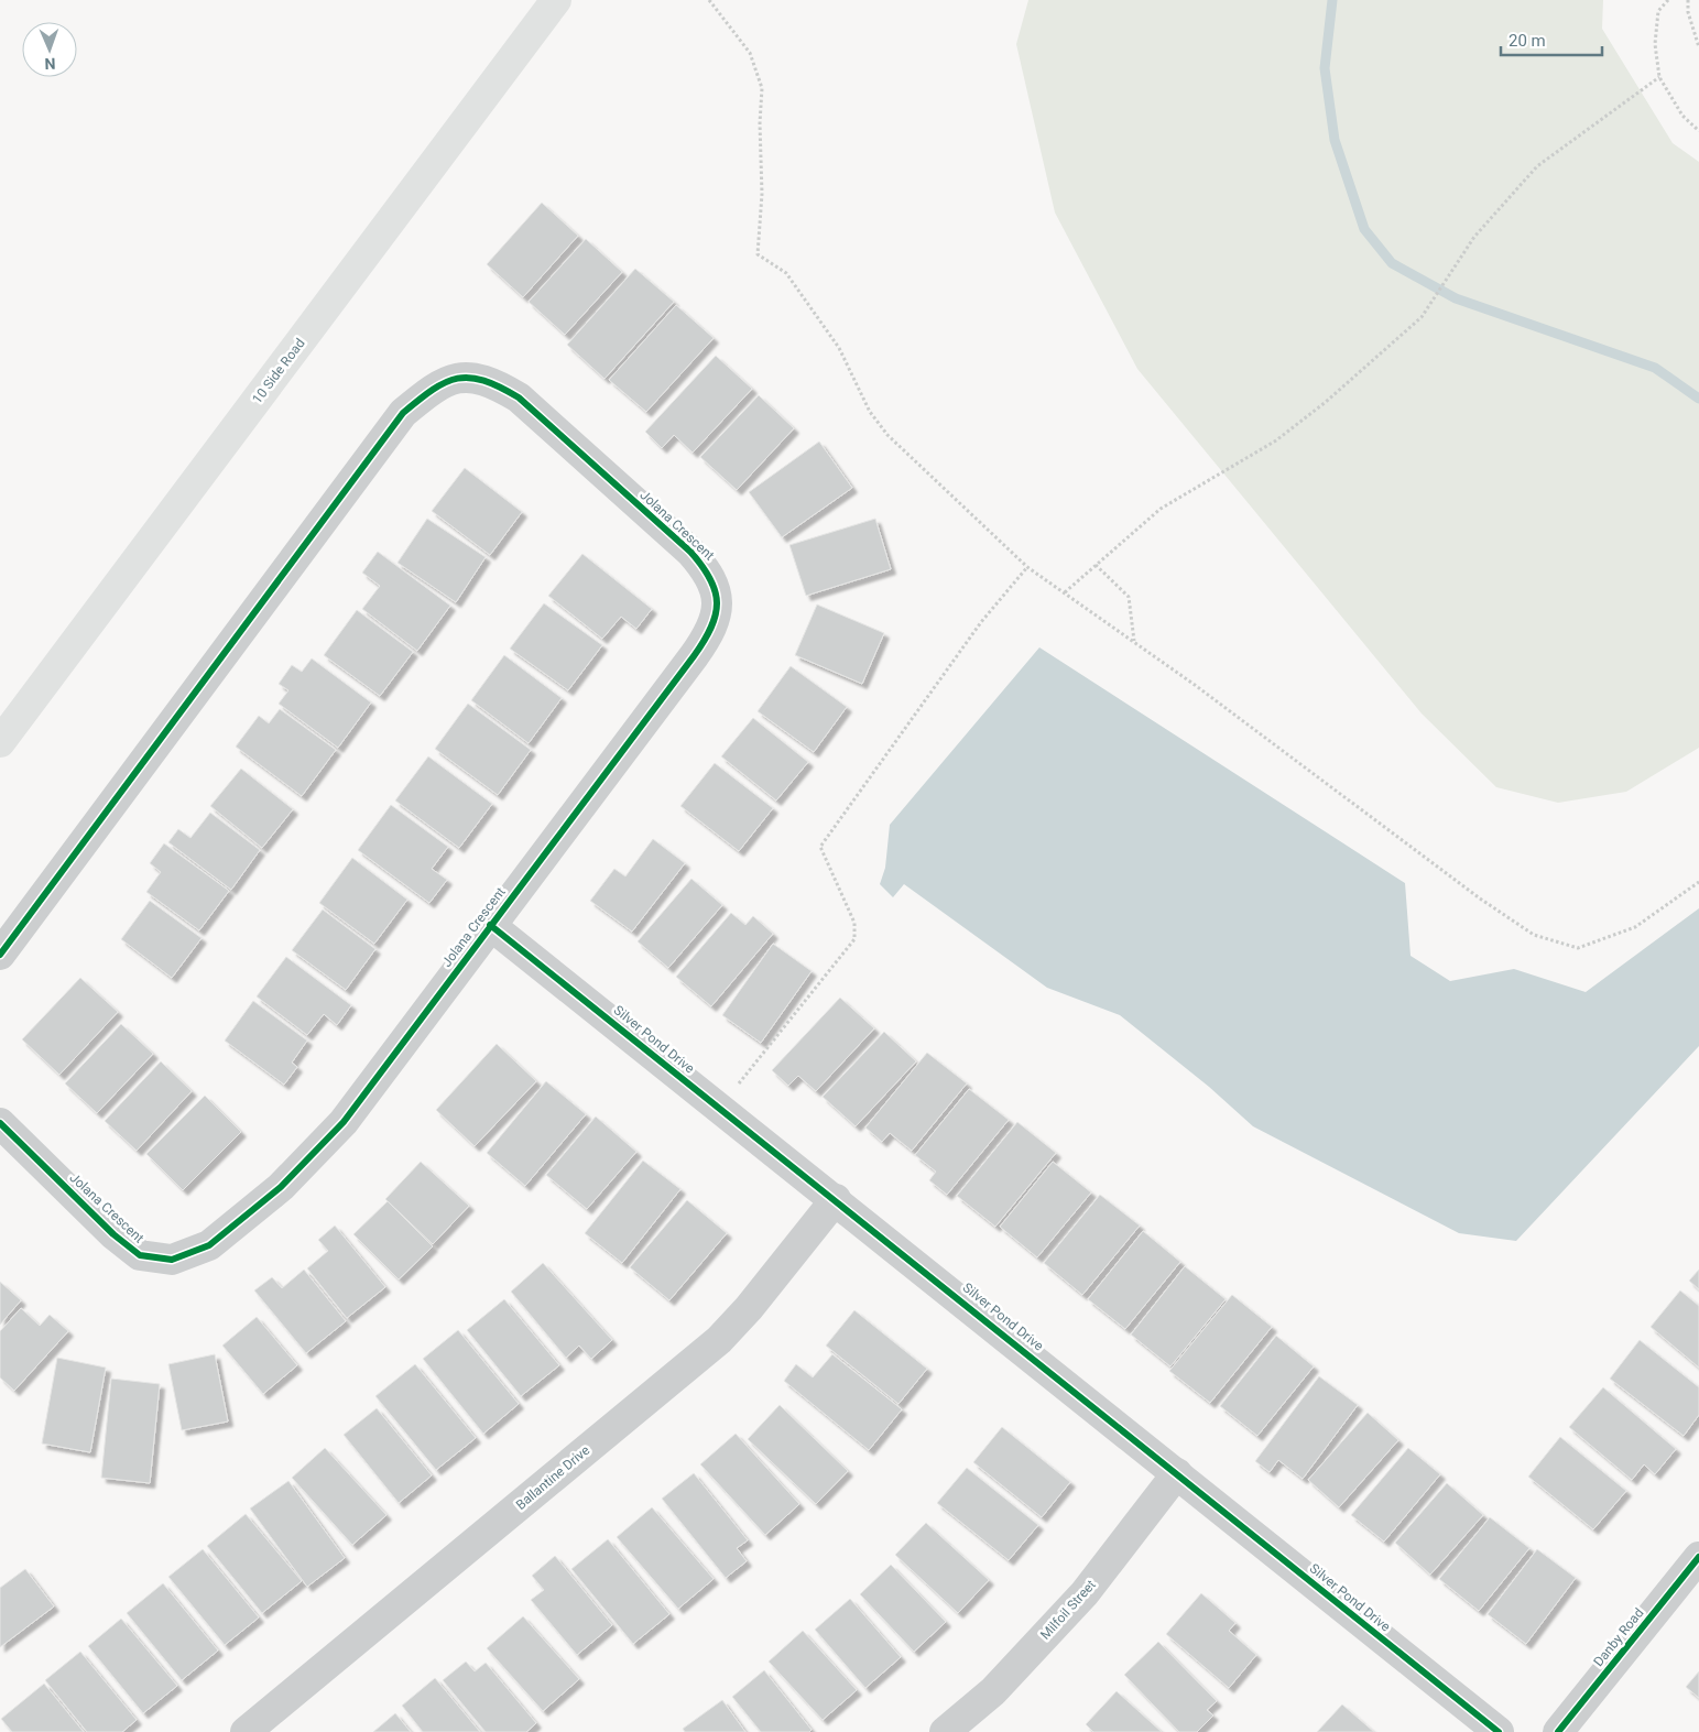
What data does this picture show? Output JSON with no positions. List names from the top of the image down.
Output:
{
  "streets": {
    "main road": ["10 Side Road"],
    "street": [
      "Jolana Crescent",
      "Silver Pond Drive",
      "Ballantine Drive",
      "Milfoil Street",
      "Danby Road"
    ]
  },
  "crossings": [
    ["Jolana Crescent", "Silver Pond Drive"],
    ["Silver Pond Drive", "Ballantine Drive"],
    ["Silver Pond Drive", "Milfoil Street"]
  ],
  "scale_bar": "20 m",
  "north": "bottom"
}
